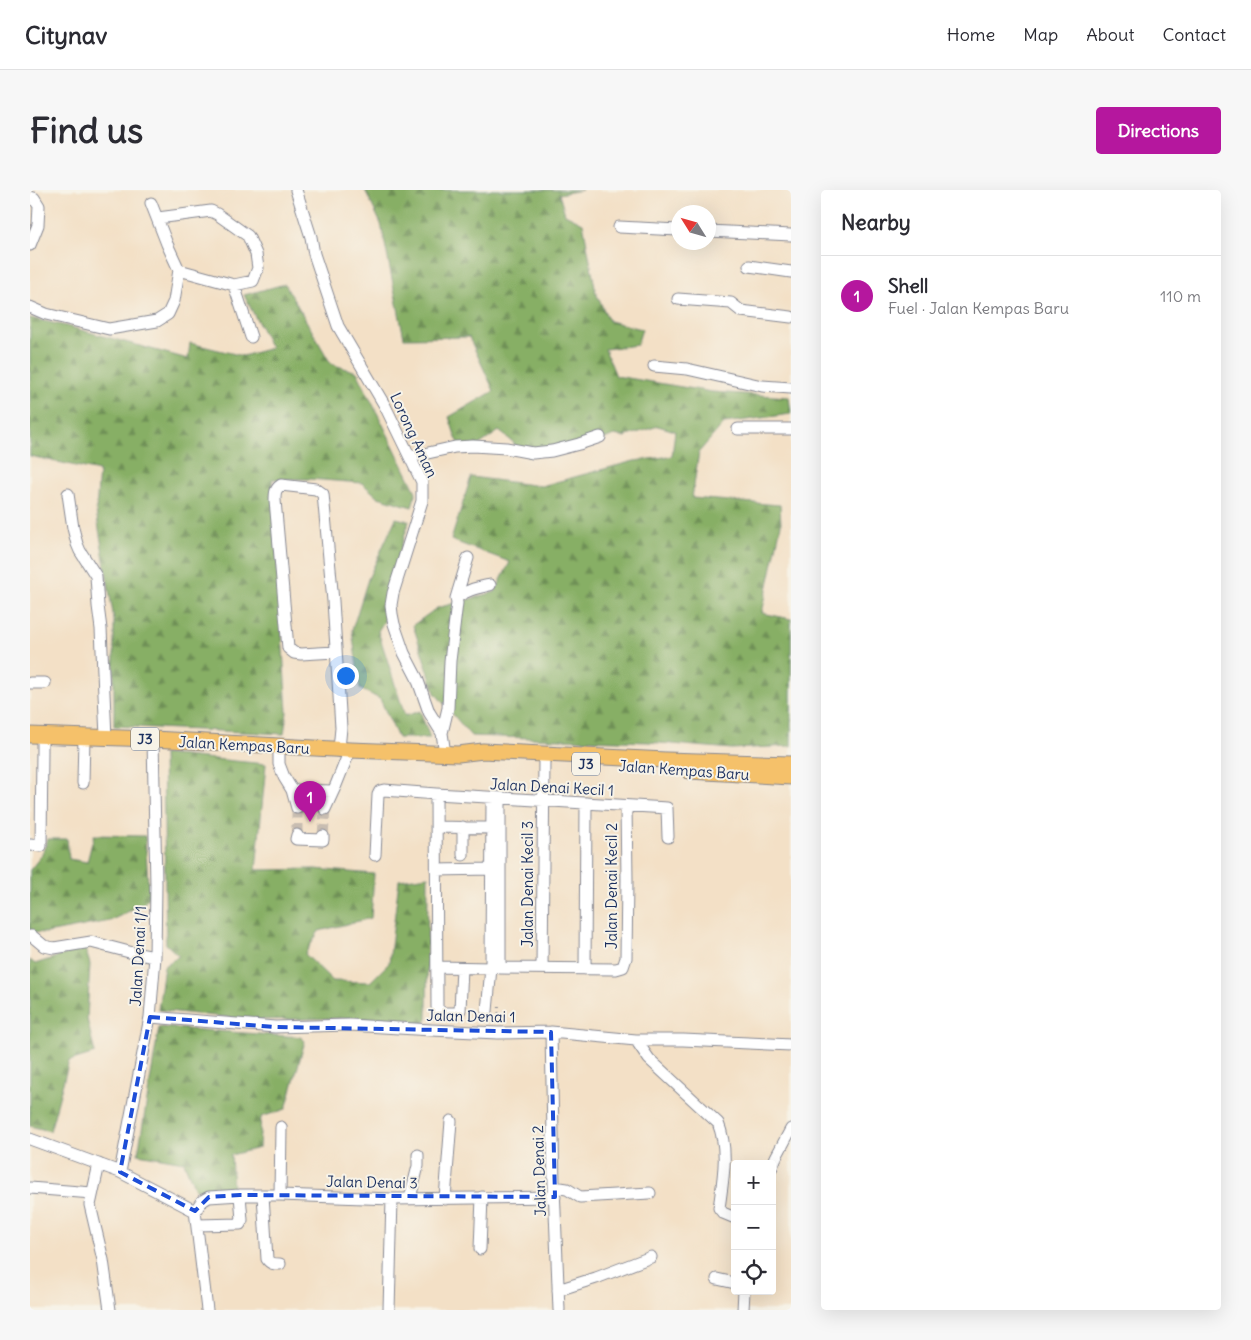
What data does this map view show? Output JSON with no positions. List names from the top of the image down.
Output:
{
  "streets": {
    "main road": ["J3", "Jalan Kempas Baru"],
    "street": [
      "Lorong Aman",
      "Jalan Denai Kecil 1",
      "Jalan Denai Kecil 3",
      "Jalan Denai Kecil 2",
      "Jalan Denai 1/1",
      "Jalan Denai 1",
      "Jalan Denai 2",
      "Jalan Denai 3"
    ]
  },
  "crossings": [
    ["Lorong Aman", "Jalan Kempas Baru"],
    ["Jalan Kempas Baru", "Jalan Denai Kecil 3"],
    ["Jalan Kempas Baru", "Jalan Denai 1/1"],
    ["Jalan Denai Kecil 1", "Jalan Denai Kecil 3"],
    ["Jalan Denai Kecil 1", "Jalan Denai Kecil 2"],
    ["Jalan Denai 1/1", "Jalan Denai 1"],
    ["Jalan Denai 1", "Jalan Denai 2"],
    ["Jalan Denai 2", "Jalan Denai 3"]
  ],
  "north": "top left",
  "page": {
    "header": "Citynav",
    "nav": [
      "Home",
      "Map",
      "About",
      "Contact"
    ],
    "buttons": "Directions",
    "title": "Find us",
    "heading": "Nearby",
    "list": [
      {
        "mark": "1",
        "name": "Shell",
        "note": "Fuel · Jalan Kempas Baru",
        "value": "110 m"
      }
    ],
    "pins": "1",
    "map_buttons": ["+", "−"]
  }
}
